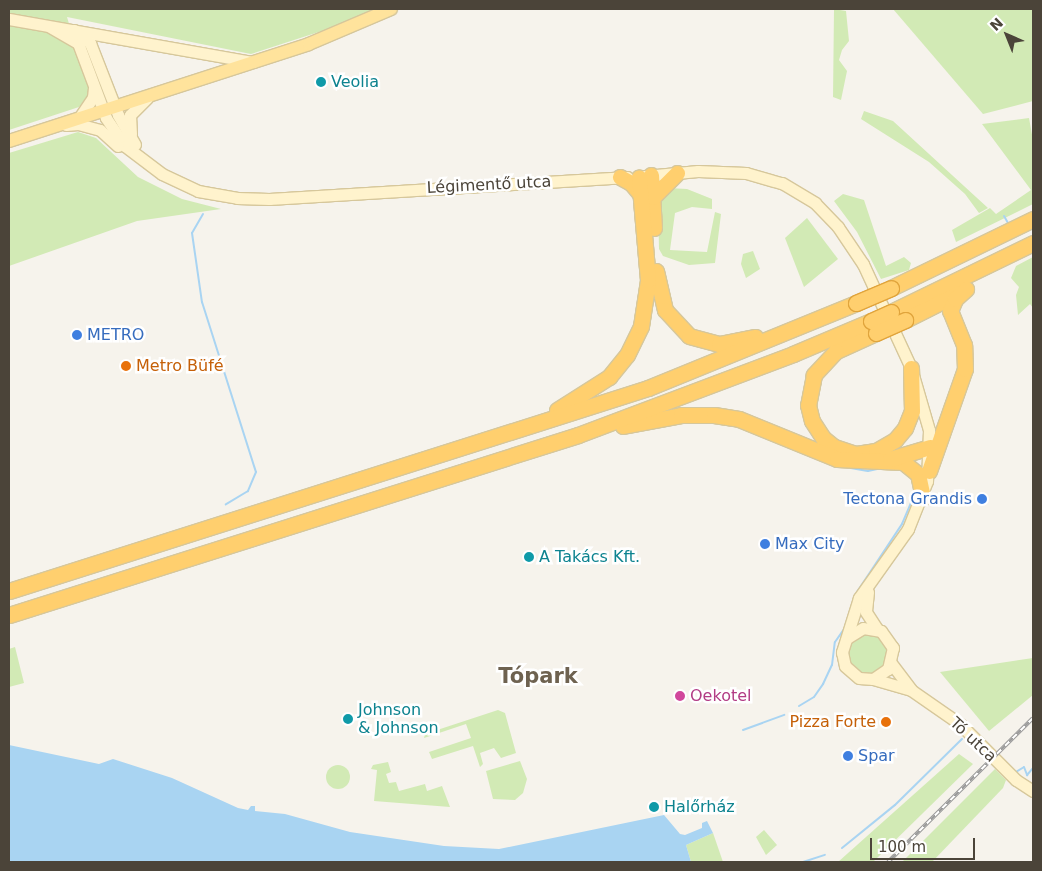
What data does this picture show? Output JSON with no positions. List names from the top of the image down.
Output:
{
  "streets": {
    "main road": ["Légimentő utca", "Tó utca"]
  },
  "districts": ["Tópark"],
  "places": [
    "Veolia",
    "METRO",
    "Metro Büfé",
    "Tectona Grandis",
    "Max City",
    "A Takács Kft.",
    "Oekotel",
    "Johnson & Johnson",
    "Pizza Forte",
    "Spar",
    "Halőrház"
  ],
  "scale_bar": "100 m",
  "north": "top left"
}
